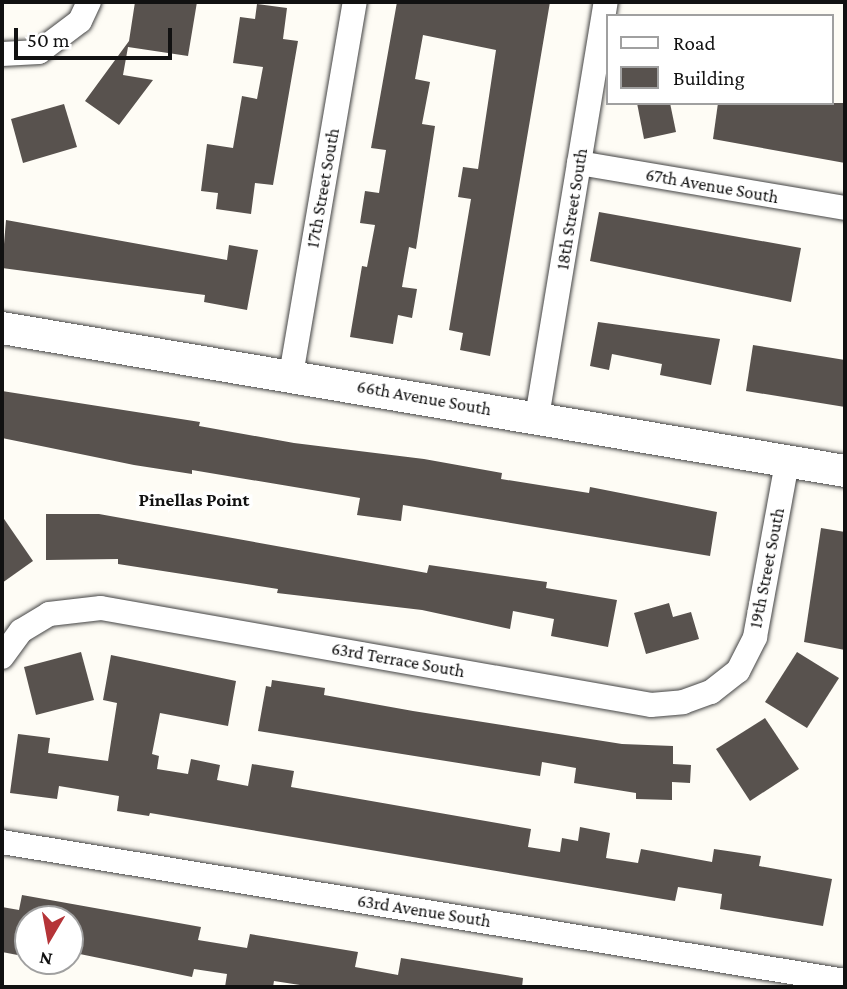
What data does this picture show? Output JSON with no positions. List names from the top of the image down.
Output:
{
  "streets": {
    "street": [
      "67th Avenue South",
      "17th Street South",
      "18th Street South",
      "66th Avenue South",
      "19th Street South",
      "63rd Terrace South",
      "63rd Avenue South"
    ]
  },
  "crossings": [
    ["67th Avenue South", "18th Street South"],
    ["17th Street South", "66th Avenue South"],
    ["18th Street South", "66th Avenue South"],
    ["66th Avenue South", "19th Street South"],
    ["19th Street South", "63rd Terrace South"]
  ],
  "districts": ["Pinellas Point"],
  "legend": ["Road", "Building"],
  "scale_bar": "50 m",
  "north": "bottom"
}
